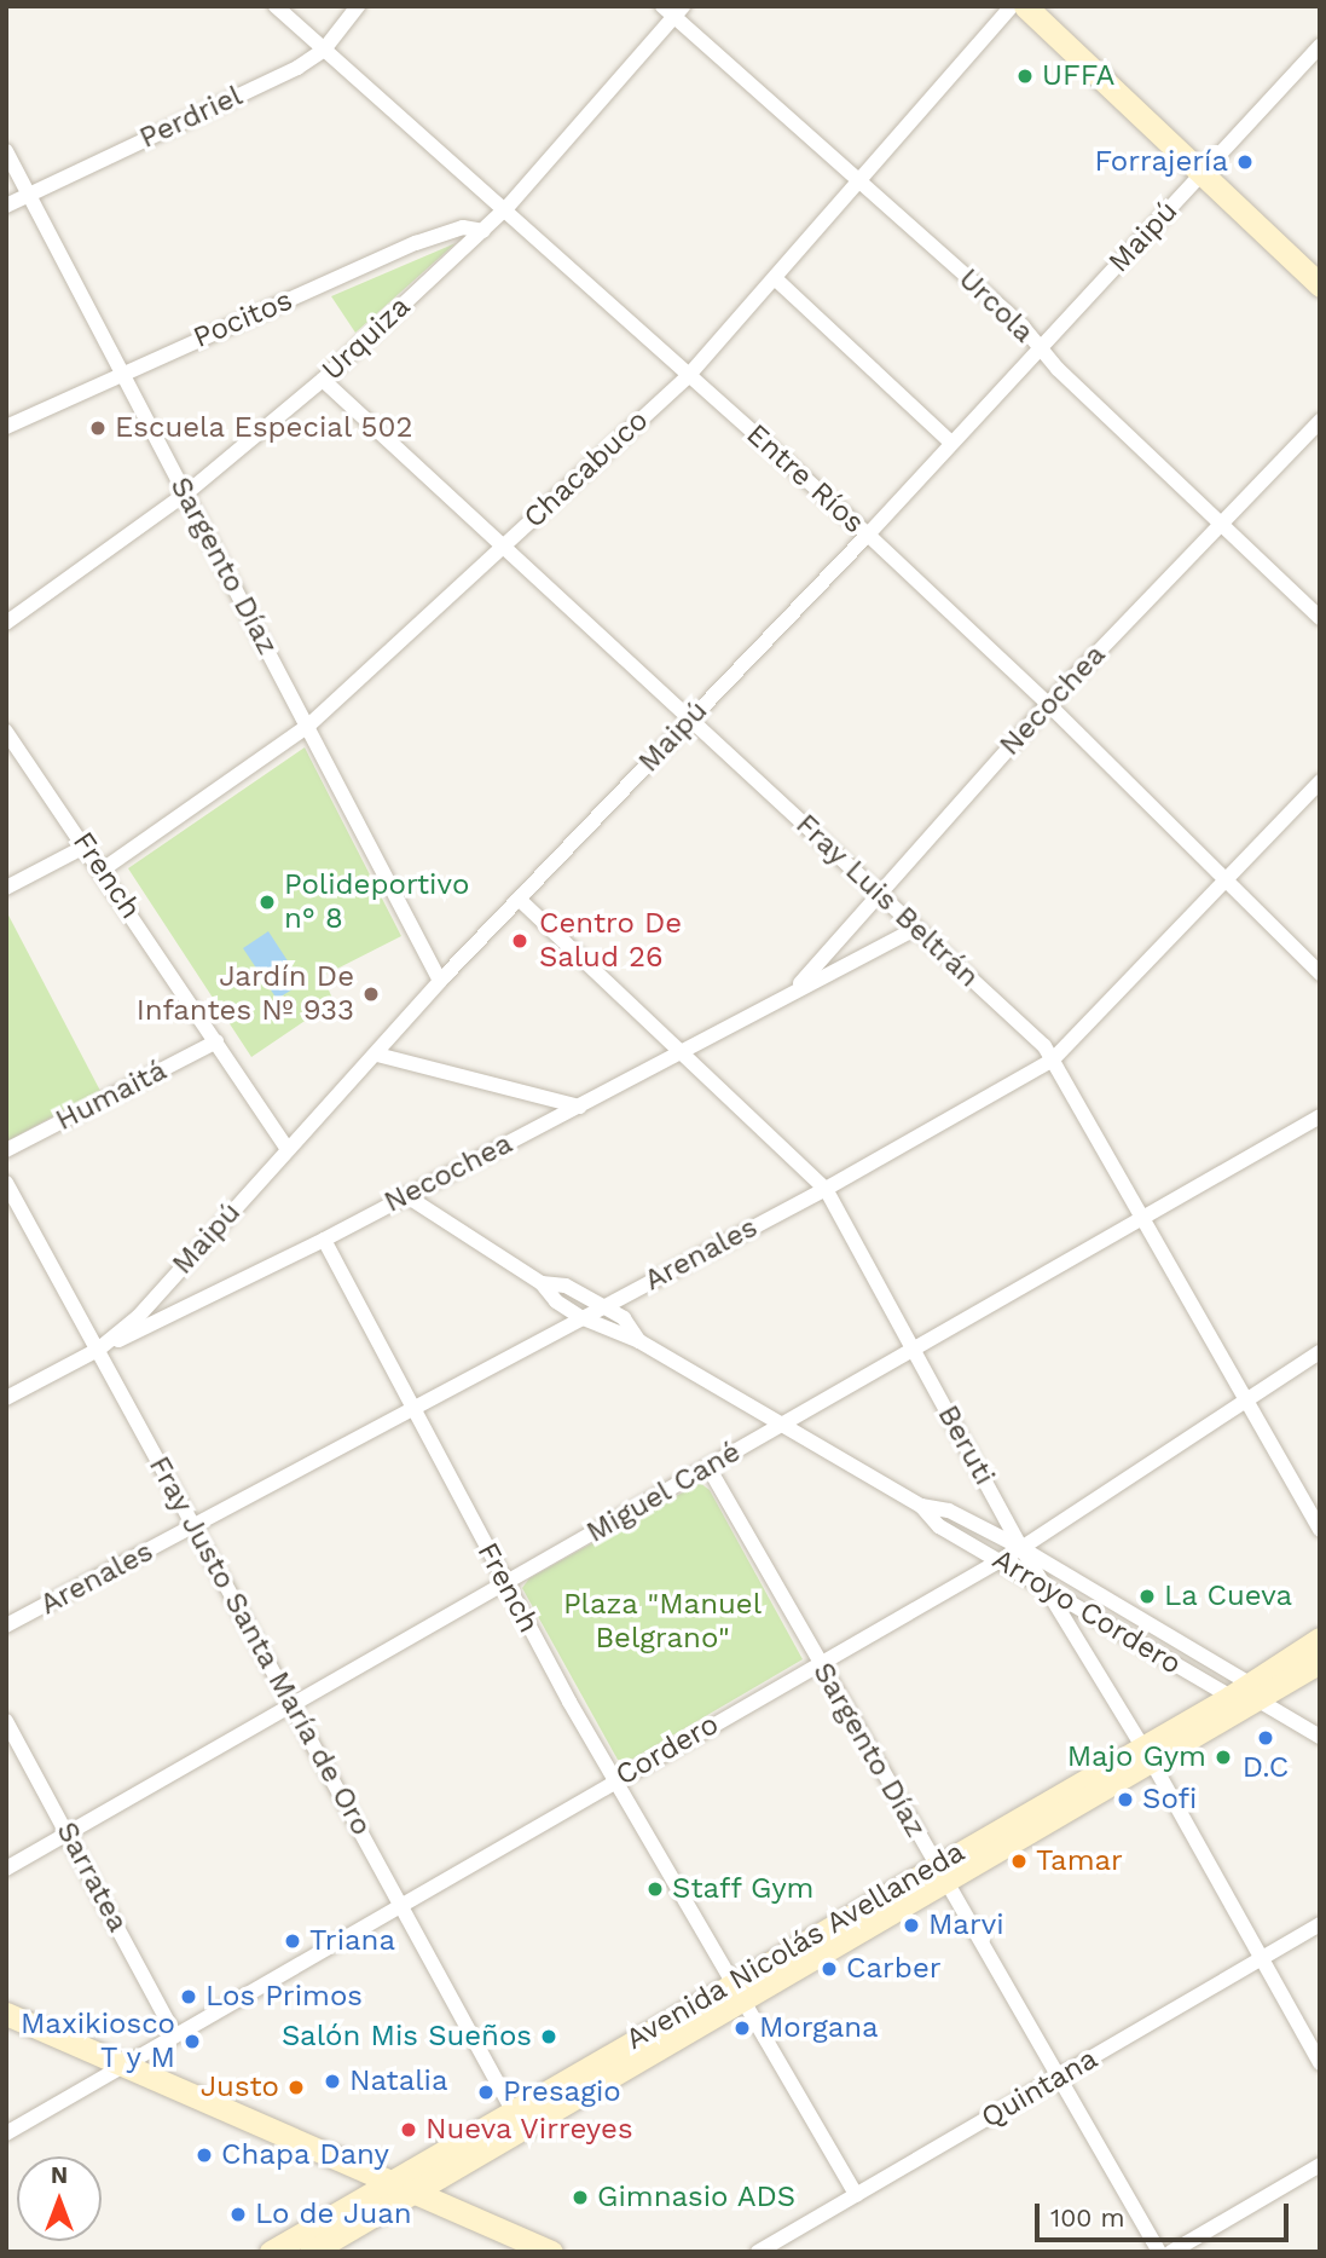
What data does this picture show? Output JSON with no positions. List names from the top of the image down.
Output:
{
  "streets": {
    "main road": ["Avenida Nicolás Avellaneda"],
    "street": [
      "Perdriel",
      "Maipú",
      "Urcola",
      "Pocitos",
      "Urquiza",
      "Chacabuco",
      "Entre Ríos",
      "Sargento Díaz",
      "Necochea",
      "French",
      "Fray Luis Beltrán",
      "Humaitá",
      "Arenales",
      "Beruti",
      "Miguel Cané",
      "Arroyo Cordero",
      "Fray Justo Santa María de Oro",
      "Cordero",
      "Sarratea",
      "Quintana"
    ]
  },
  "crossings": [
    ["Perdriel", "Entre Ríos"],
    ["Perdriel", "Sargento Díaz"],
    ["Maipú", "Urcola"],
    ["Maipú", "Entre Ríos"],
    ["Maipú", "Sargento Díaz"],
    ["Maipú", "Necochea"],
    ["Maipú", "French"],
    ["Maipú", "Fray Luis Beltrán"],
    ["Maipú", "Beruti"],
    ["Maipú", "Fray Justo Santa María de Oro"],
    ["Urcola", "Urquiza"],
    ["Urcola", "Chacabuco"],
    ["Urcola", "Necochea"],
    ["Pocitos", "Urquiza"],
    ["Pocitos", "Sargento Díaz"],
    ["Urquiza", "Entre Ríos"],
    ["Urquiza", "Sargento Díaz"],
    ["Urquiza", "Fray Luis Beltrán"],
    ["Chacabuco", "Entre Ríos"],
    ["Chacabuco", "Sargento Díaz"],
    ["Chacabuco", "French"],
    ["Chacabuco", "Fray Luis Beltrán"],
    ["Entre Ríos", "Necochea"],
    ["Entre Ríos", "Arenales"],
    ["Sargento Díaz", "Miguel Cané"],
    ["Sargento Díaz", "Cordero"],
    ["Sargento Díaz", "Avenida Nicolás Avellaneda"],
    ["Sargento Díaz", "Quintana"],
    ["Necochea", "French"],
    ["Necochea", "Fray Luis Beltrán"],
    ["Necochea", "Beruti"],
    ["Necochea", "Arroyo Cordero"],
    ["Necochea", "Fray Justo Santa María de Oro"],
    ["French", "Humaitá"],
    ["French", "Arenales"],
    ["French", "Miguel Cané"],
    ["French", "Cordero"],
    ["French", "Avenida Nicolás Avellaneda"],
    ["French", "Quintana"],
    ["Fray Luis Beltrán", "Arenales"],
    ["Fray Luis Beltrán", "Miguel Cané"],
    ["Fray Luis Beltrán", "Cordero"],
    ["Arenales", "Beruti"],
    ["Arenales", "Arroyo Cordero"],
    ["Arenales", "Fray Justo Santa María de Oro"],
    ["Beruti", "Miguel Cané"],
    ["Beruti", "Arroyo Cordero"],
    ["Beruti", "Cordero"],
    ["Beruti", "Avenida Nicolás Avellaneda"],
    ["Beruti", "Quintana"],
    ["Miguel Cané", "Arroyo Cordero"],
    ["Miguel Cané", "Fray Justo Santa María de Oro"],
    ["Miguel Cané", "Sarratea"],
    ["Arroyo Cordero", "Cordero"],
    ["Arroyo Cordero", "Avenida Nicolás Avellaneda"],
    ["Fray Justo Santa María de Oro", "Cordero"],
    ["Fray Justo Santa María de Oro", "Avenida Nicolás Avellaneda"],
    ["Cordero", "Sarratea"]
  ],
  "parks": ["Plaza \"Manuel Belgrano\""],
  "places": [
    "UFFA",
    "Forrajería",
    "Escuela Especial 502",
    "Polideportivo n° 8",
    "Centro De Salud 26",
    "Jardín De Infantes Nº 933",
    "La Cueva",
    "D.C",
    "Majo Gym",
    "Sofi",
    "Tamar",
    "Staff Gym",
    "Marvi",
    "Triana",
    "Carber",
    "Los Primos",
    "Morgana",
    "Salón Mis Sueños",
    "Maxikiosco T y M",
    "Natalia",
    "Justo",
    "Presagio",
    "Nueva Virreyes",
    "Chapa Dany",
    "Gimnasio ADS",
    "Lo de Juan"
  ],
  "scale_bar": "100 m",
  "north": "top"
}
